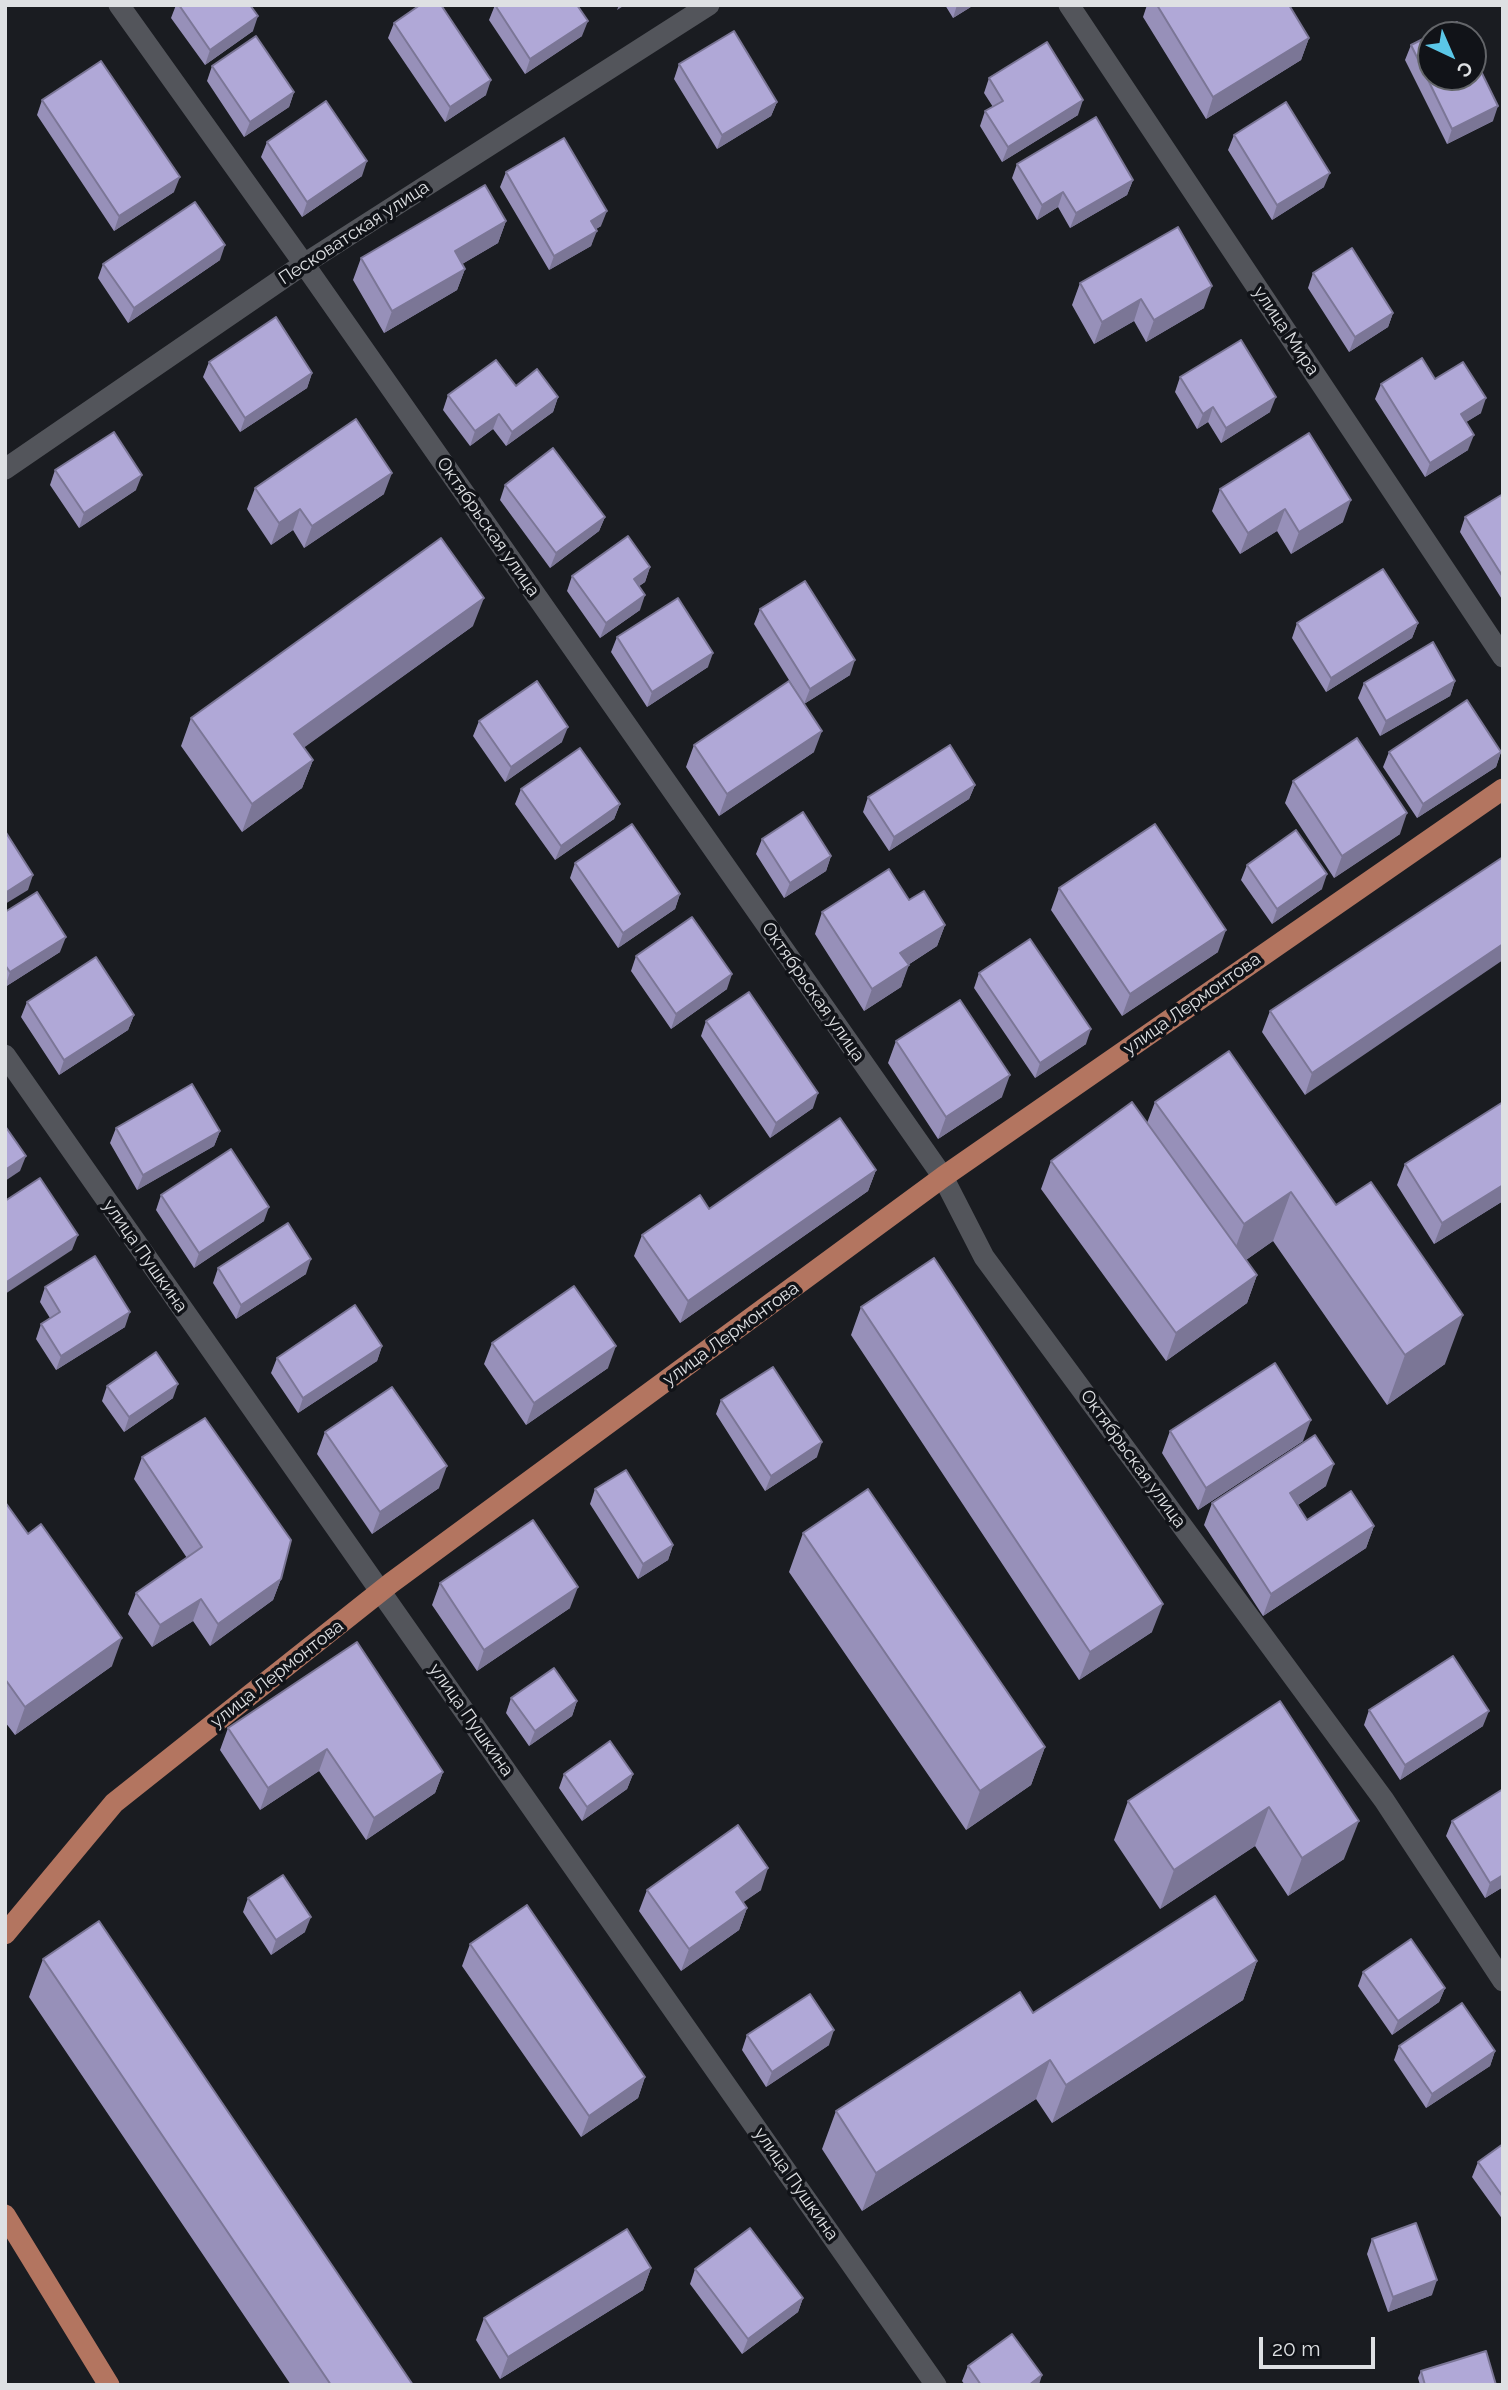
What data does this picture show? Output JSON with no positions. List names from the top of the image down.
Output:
{
  "streets": {
    "main road": ["улица Лермонтова"],
    "street": [
      "Песковатская улица",
      "улица Мира",
      "Октябрьская улица",
      "улица Пушкина"
    ]
  },
  "crossings": [
    ["Песковатская улица", "Октябрьская улица"],
    ["Октябрьская улица", "улица Лермонтова"],
    ["улица Лермонтова", "улица Пушкина"]
  ],
  "scale_bar": "20 m",
  "north": "bottom right"
}
